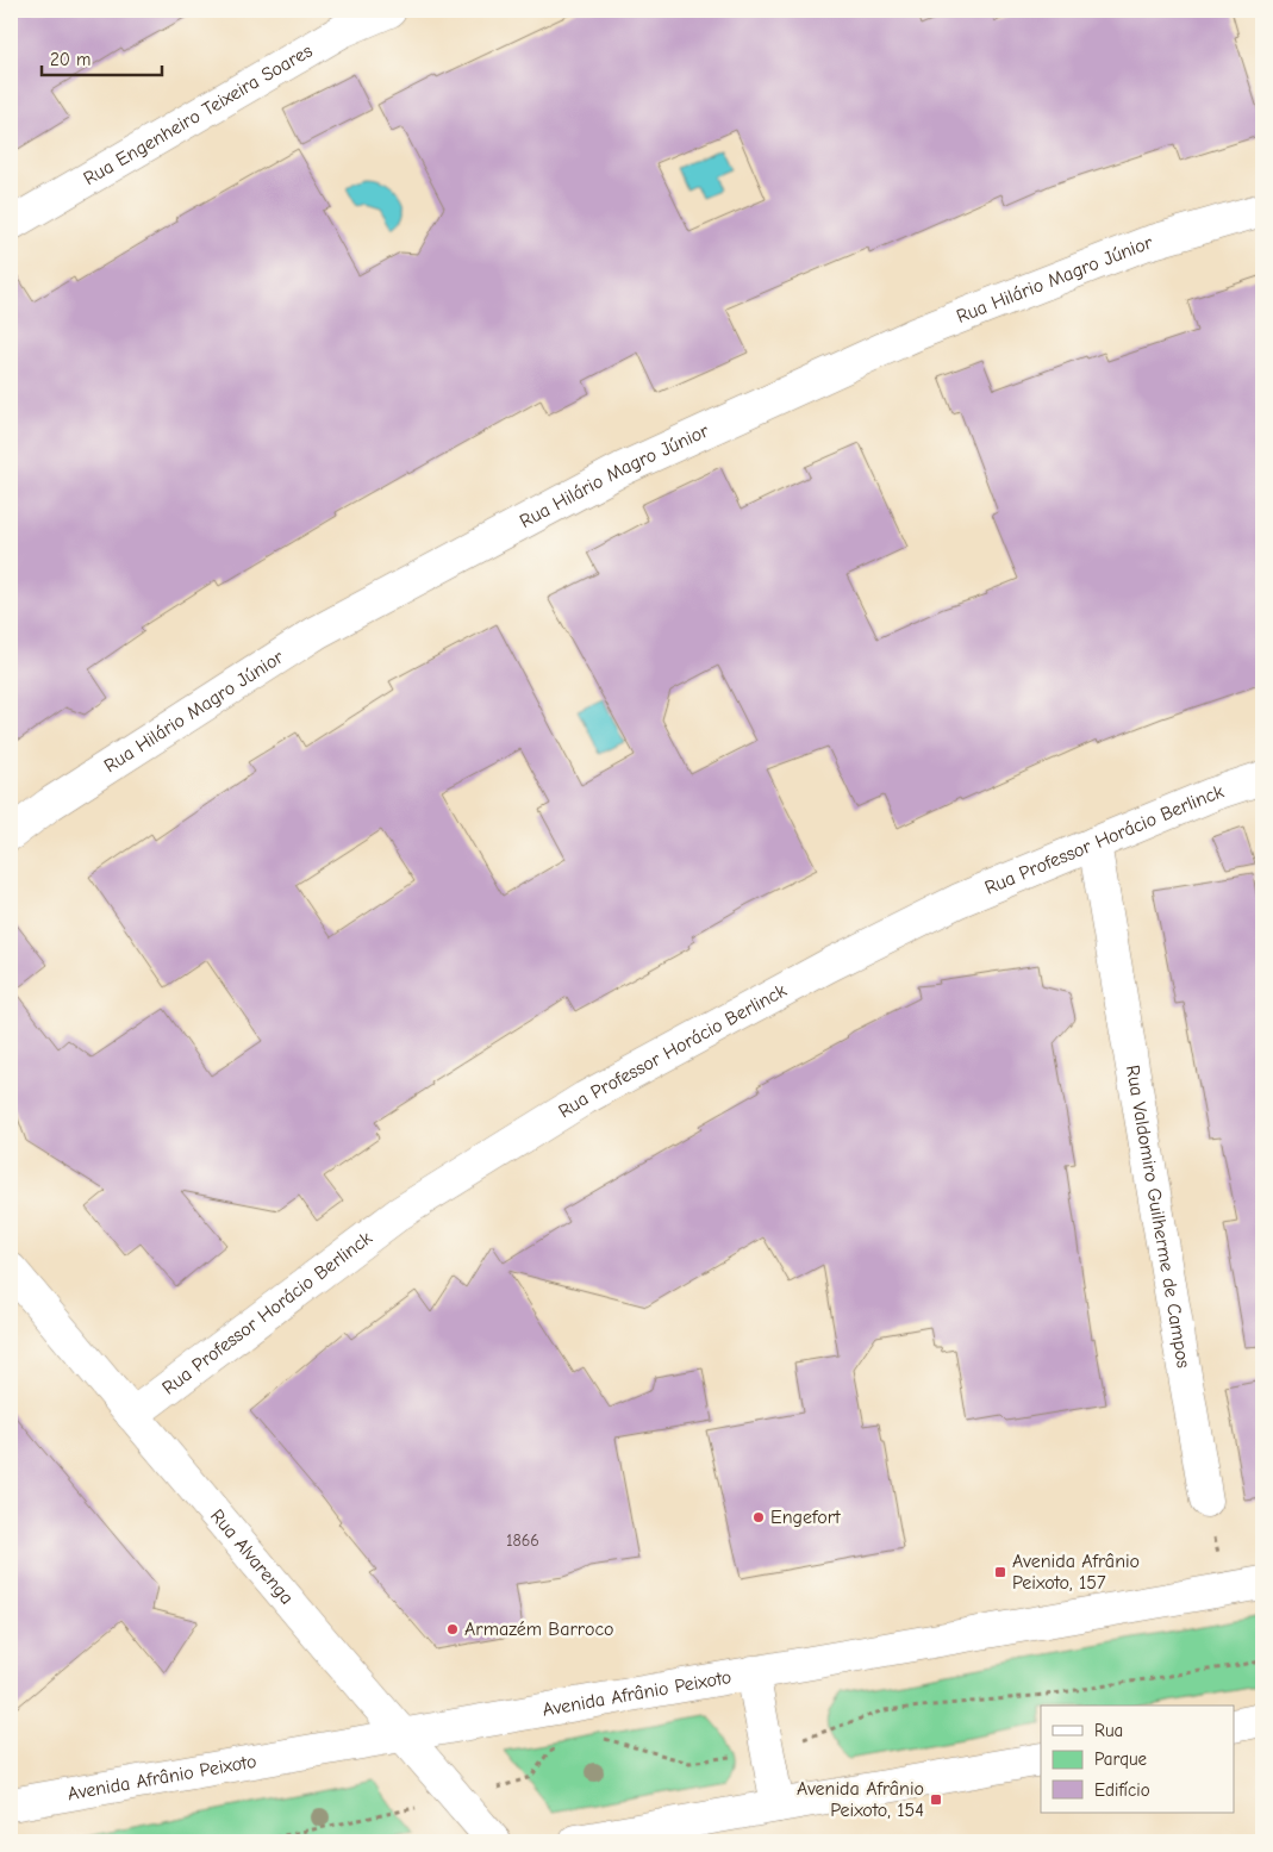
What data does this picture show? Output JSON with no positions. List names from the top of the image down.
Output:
{
  "streets": {
    "street": [
      "Rua Engenheiro Teixeira Soares",
      "Rua Hilário Magro Júnior",
      "Rua Professor Horácio Berlinck",
      "Rua Valdomiro Guilherme de Campos",
      "Rua Alvarenga",
      "Avenida Afrânio Peixoto"
    ]
  },
  "crossings": [
    ["Rua Professor Horácio Berlinck", "Rua Valdomiro Guilherme de Campos"],
    ["Rua Professor Horácio Berlinck", "Rua Alvarenga"],
    ["Rua Alvarenga", "Avenida Afrânio Peixoto"]
  ],
  "places": {
    "other": ["Engefort", "Armazém Barroco"],
    "transit": ["Avenida Afrânio Peixoto, 157", "Avenida Afrânio Peixoto, 154"]
  },
  "house_numbers": ["1866"],
  "legend": ["Rua", "Parque", "Edifício"],
  "scale_bar": "20 m"
}
